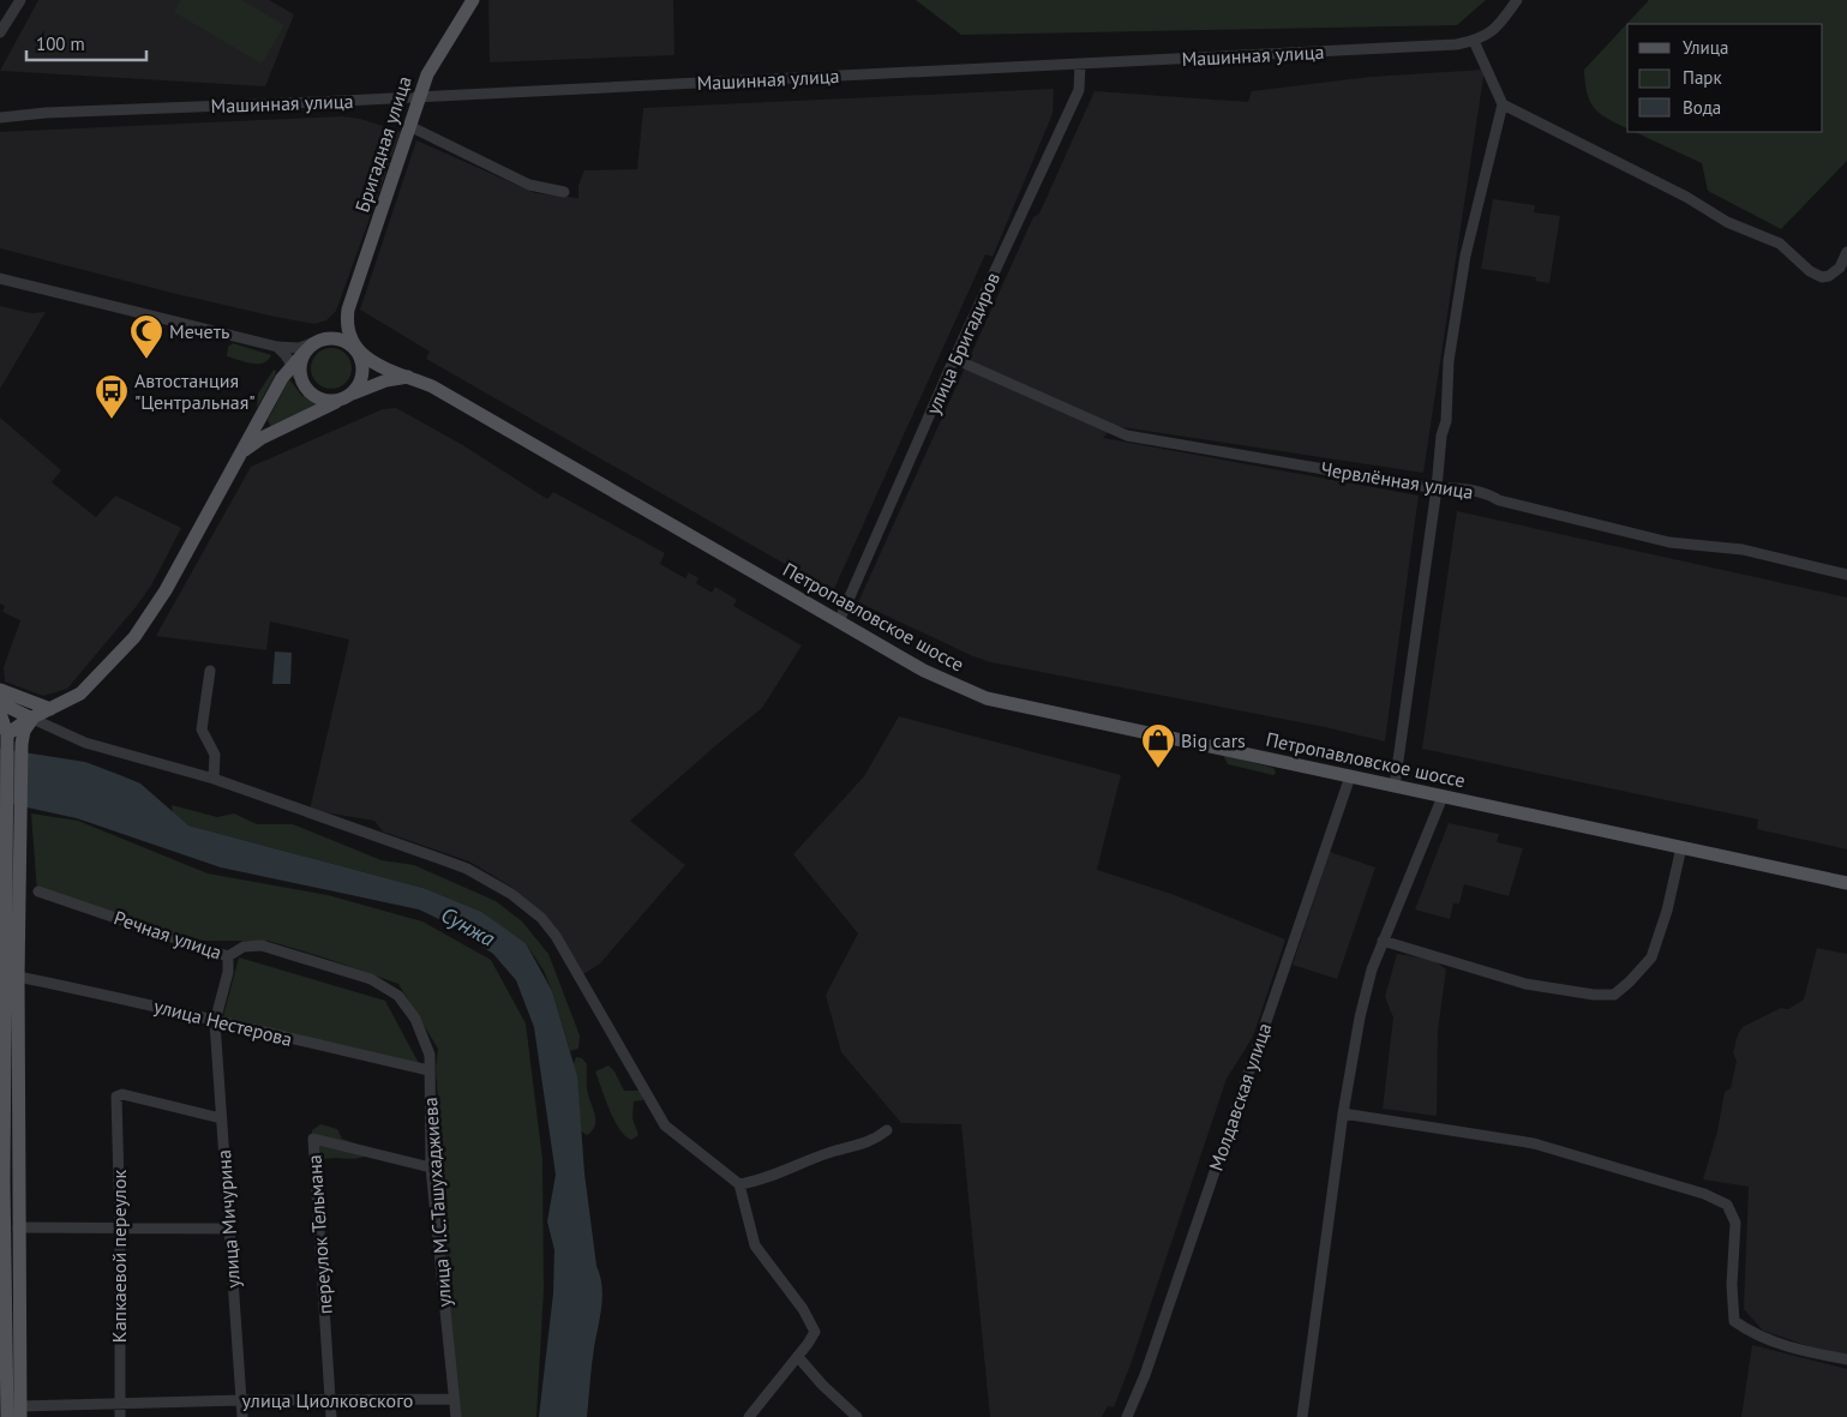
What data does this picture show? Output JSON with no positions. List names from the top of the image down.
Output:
{
  "streets": {
    "main road": ["Бригадная улица", "Петропавловское шоссе"],
    "street": [
      "Машинная улица",
      "улица Бригадиров",
      "Червлённая улица",
      "Речная улица",
      "улица Нестерова",
      "Молдавская улица",
      "улица М.С.Ташухаджиева",
      "улица Мичурина",
      "переулок Тельмана",
      "Капкаевой переулок",
      "улица Циолковского"
    ]
  },
  "crossings": [
    ["Машинная улица", "Бригадная улица"],
    ["Машинная улица", "улица Бригадиров"],
    ["улица Бригадиров", "Червлённая улица"],
    ["улица Бригадиров", "Петропавловское шоссе"],
    ["Петропавловское шоссе", "Молдавская улица"],
    ["Речная улица", "улица М.С.Ташухаджиева"],
    ["Речная улица", "улица Мичурина"],
    ["улица Нестерова", "улица М.С.Ташухаджиева"],
    ["улица Нестерова", "улица Мичурина"],
    ["улица М.С.Ташухаджиева", "переулок Тельмана"],
    ["улица М.С.Ташухаджиева", "улица Циолковского"],
    ["улица Мичурина", "Капкаевой переулок"],
    ["улица Мичурина", "улица Циолковского"],
    ["переулок Тельмана", "улица Циолковского"],
    ["Капкаевой переулок", "улица Циолковского"]
  ],
  "water": ["Сунжа"],
  "places": {
    "mosque": ["Мечеть"],
    "bus stop": ["Автостанция \"Центральная\""],
    "shop": ["Big cars"]
  },
  "legend": ["Улица", "Парк", "Вода"],
  "scale_bar": "100 m"
}
